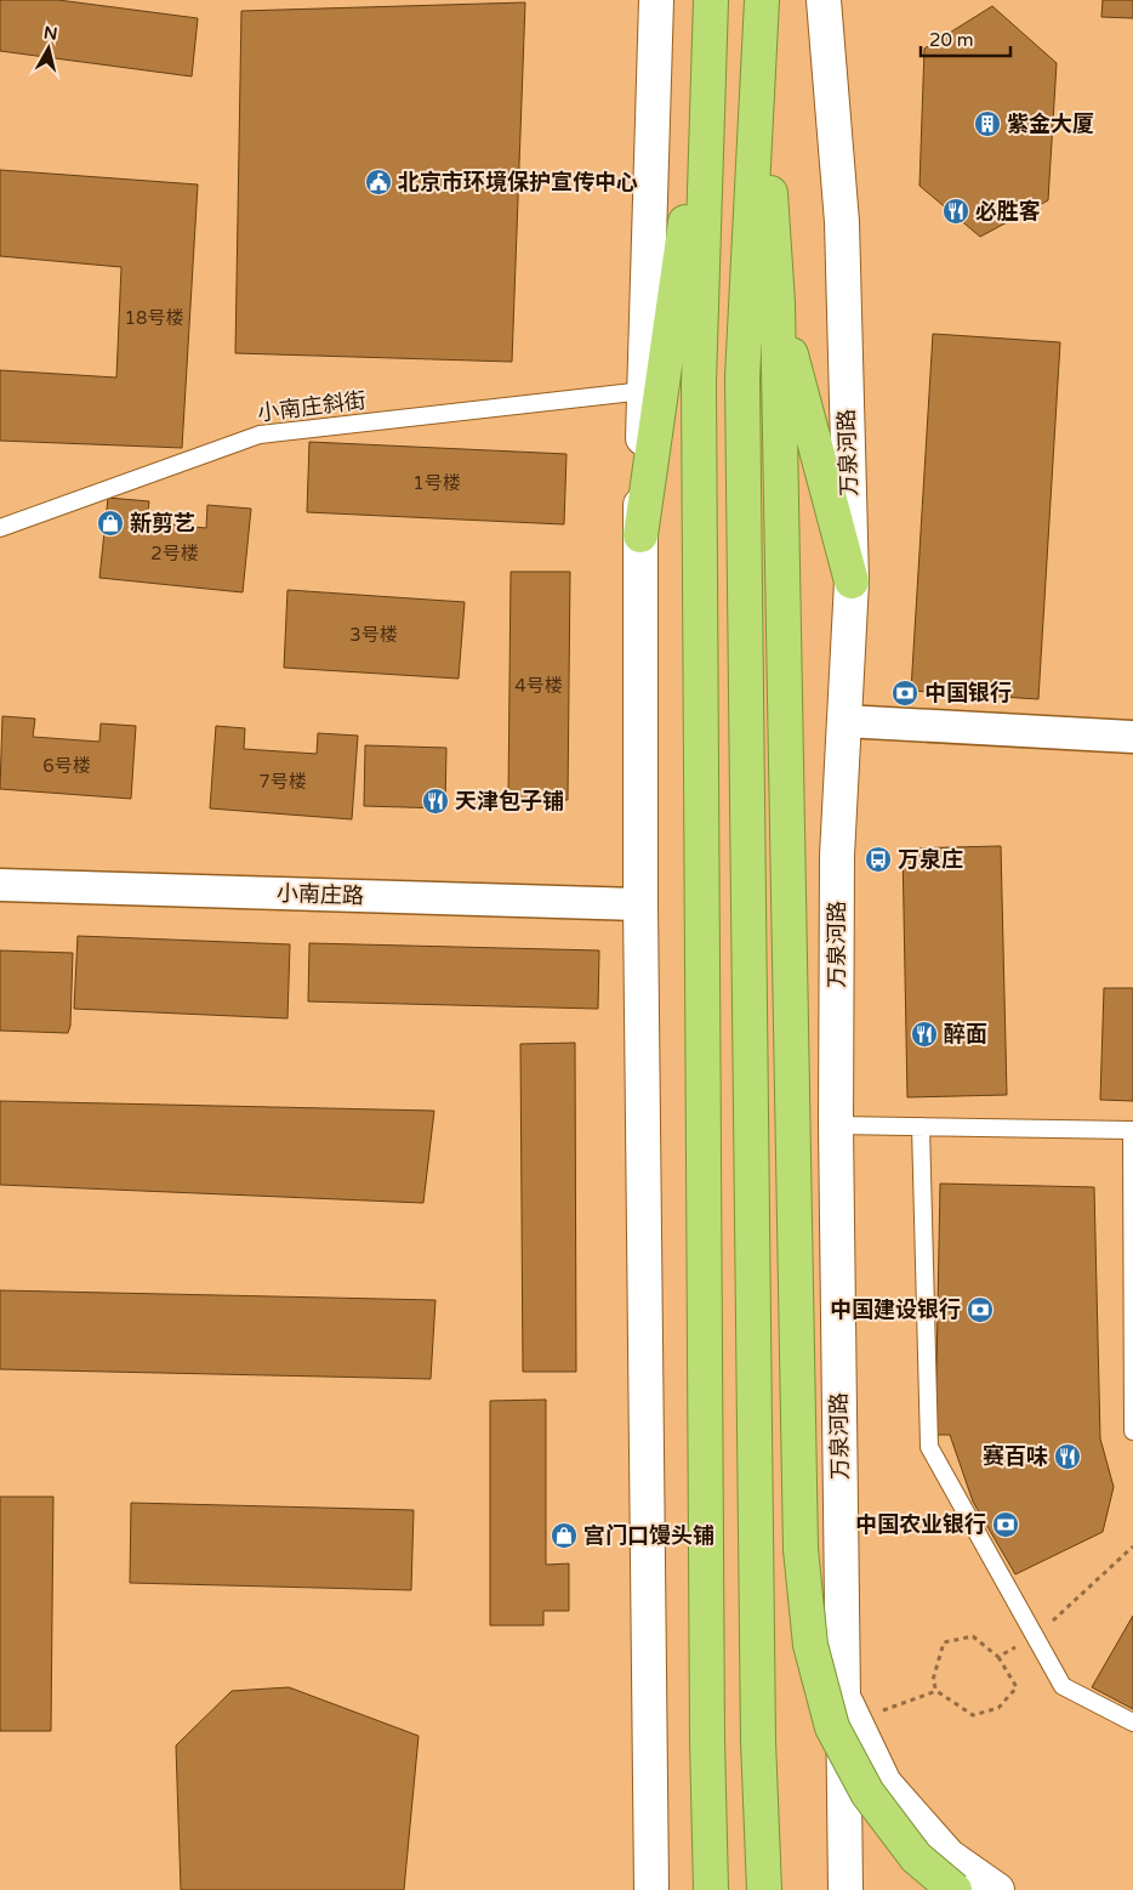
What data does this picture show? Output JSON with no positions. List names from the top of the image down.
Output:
{
  "streets": {
    "street": ["万泉河路", "小南庄路"],
    "lane": ["小南庄斜街"]
  },
  "places": {
    "building": ["紫金大厦"],
    "public building": ["北京市环境保护宣传中心"],
    "restaurant": [
      "必胜客",
      "天津包子铺",
      "醉面",
      "赛百味"
    ],
    "shop": ["新剪艺", "宫门口馒头铺"],
    "bank": ["中国银行", "中国建设银行", "中国农业银行"],
    "bus stop": ["万泉庄"]
  },
  "house_numbers": [
    "18号楼",
    "1号楼",
    "2号楼",
    "3号楼",
    "4号楼",
    "6号楼",
    "7号楼"
  ],
  "scale_bar": "20 m",
  "north": "top"
}
